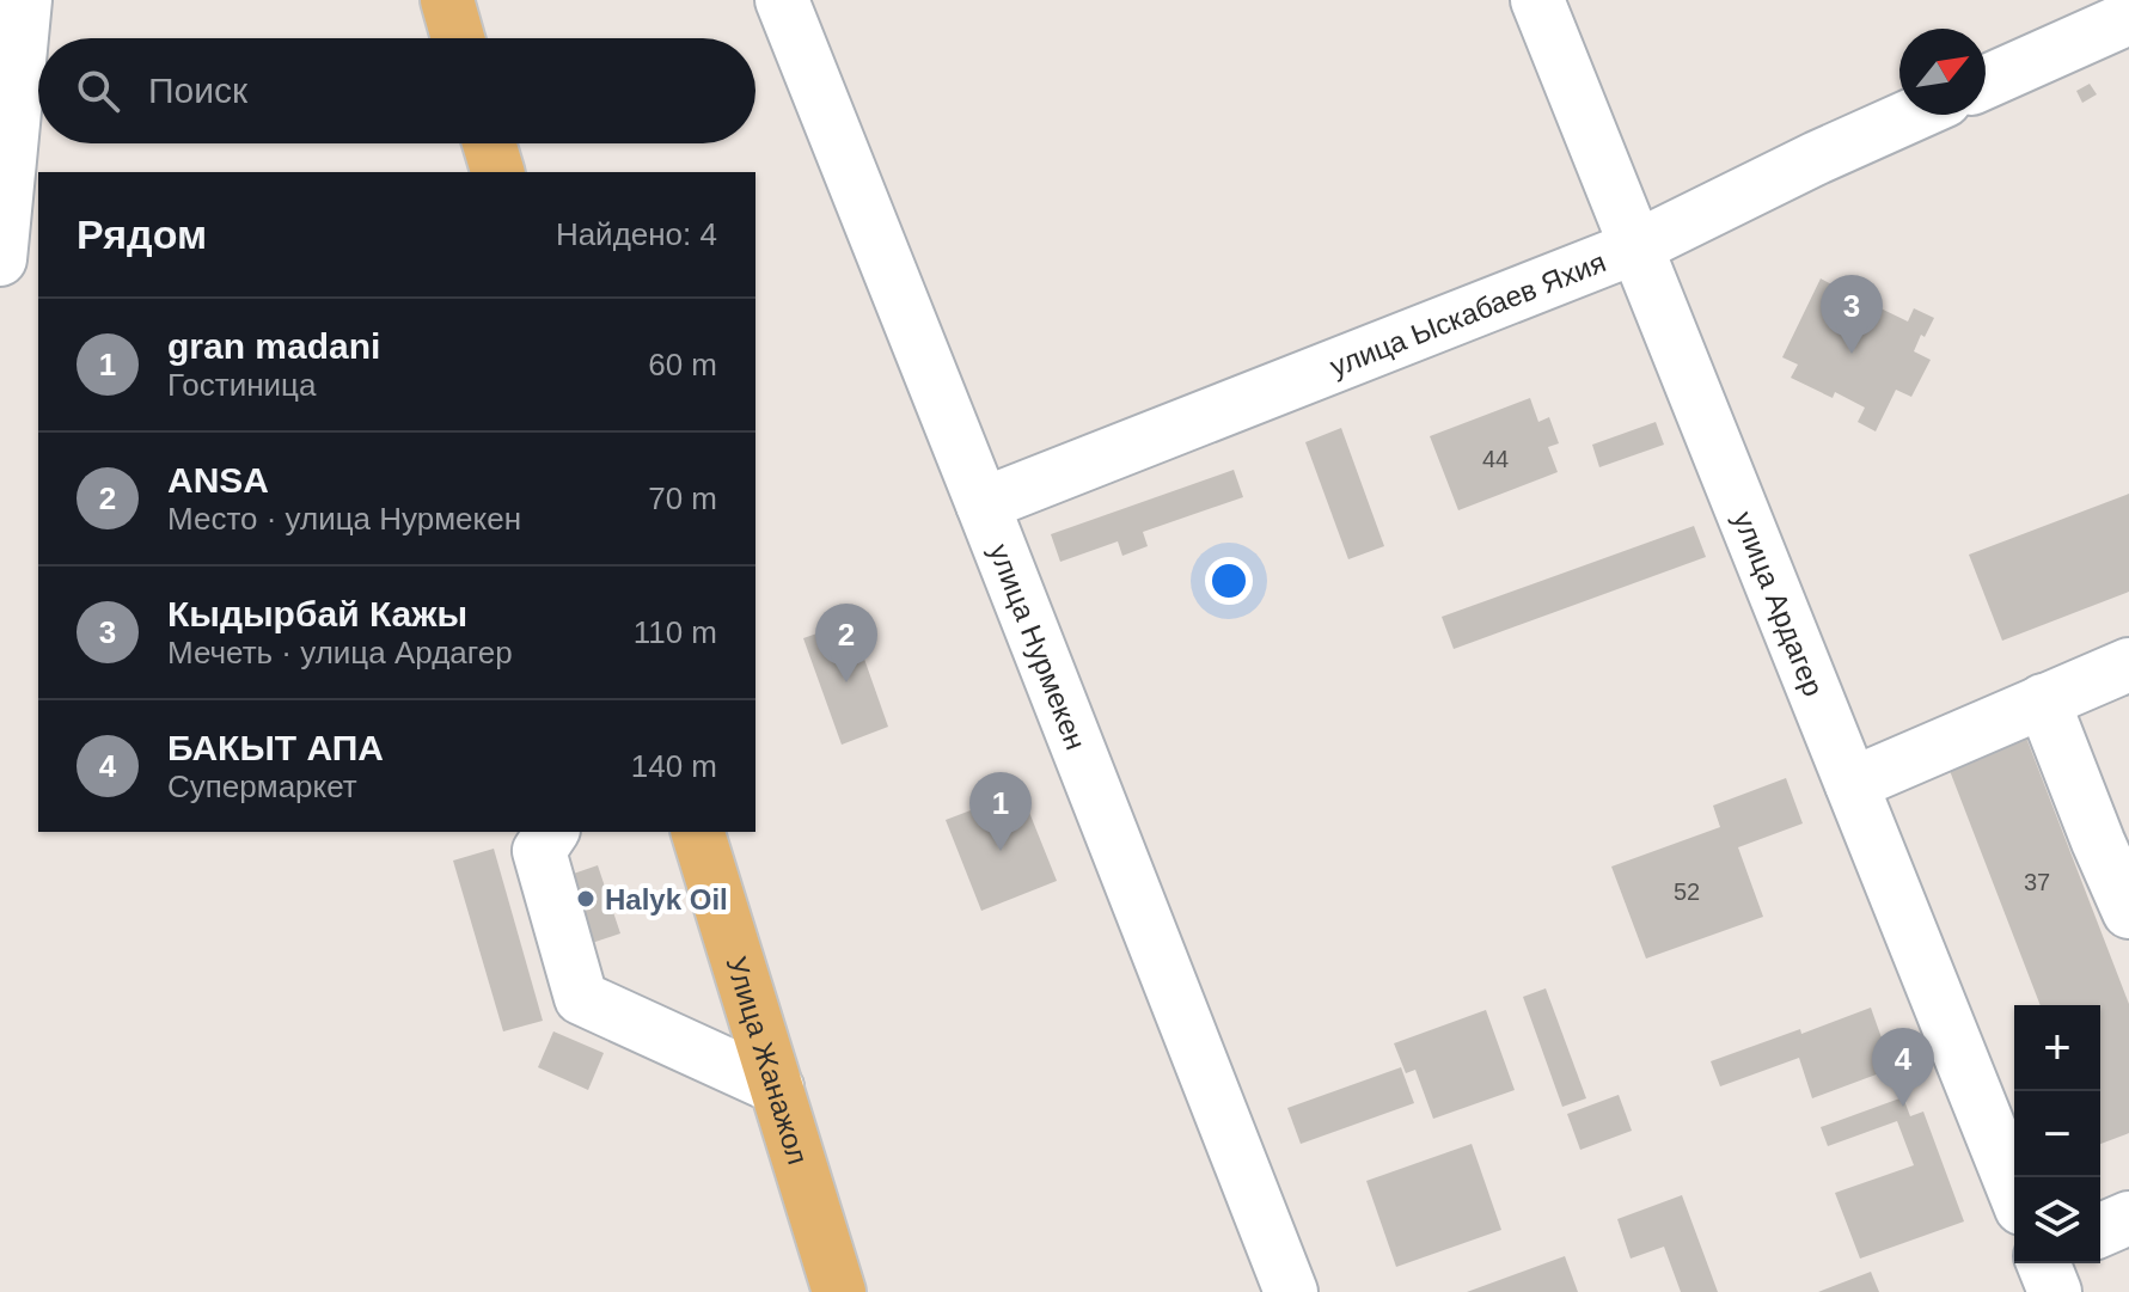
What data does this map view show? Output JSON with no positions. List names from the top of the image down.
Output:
{
  "streets": {
    "main road": ["Улица Жанажол"],
    "street": ["улица Ыскабаев Яхия", "улица Ардагер", "улица Нурмекен"]
  },
  "crossings": [
    ["улица Ыскабаев Яхия", "улица Ардагер"],
    ["улица Ыскабаев Яхия", "улица Нурмекен"]
  ],
  "places": ["Halyk Oil"],
  "house_numbers": ["44", "37", "52"],
  "north": "top right",
  "page": {
    "search": "Поиск",
    "heading": ["Рядом", "Найдено: 4"],
    "pins": [
      "3",
      "2",
      "1",
      "4"
    ],
    "list": [
      {
        "mark": "1",
        "name": "gran madani",
        "note": "Гостиница",
        "value": "60 m"
      },
      {
        "mark": "2",
        "name": "ANSA",
        "note": "Место · улица Нурмекен",
        "value": "70 m"
      },
      {
        "mark": "3",
        "name": "Кыдырбай Кажы",
        "note": "Мечеть · улица Ардагер",
        "value": "110 m"
      },
      {
        "mark": "4",
        "name": "БАКЫТ АПА",
        "note": "Супермаркет",
        "value": "140 m"
      }
    ],
    "map_buttons": ["+", "−"]
  }
}
